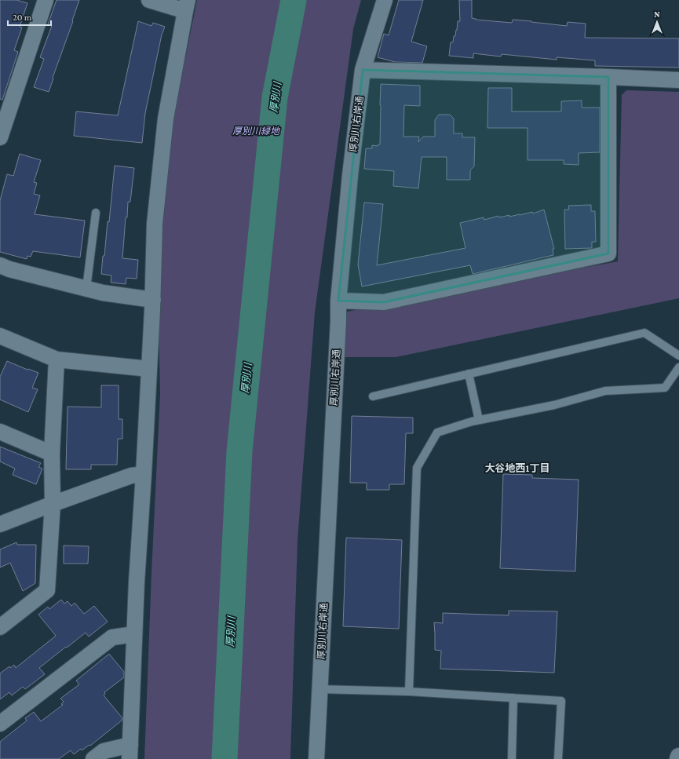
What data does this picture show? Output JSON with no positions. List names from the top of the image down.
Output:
{
  "streets": {
    "street": ["厚別川右岸通"]
  },
  "districts": ["大谷地西1丁目"],
  "water": ["厚別川"],
  "parks": ["厚別川緑地"],
  "scale_bar": "20 m",
  "north": "top"
}
